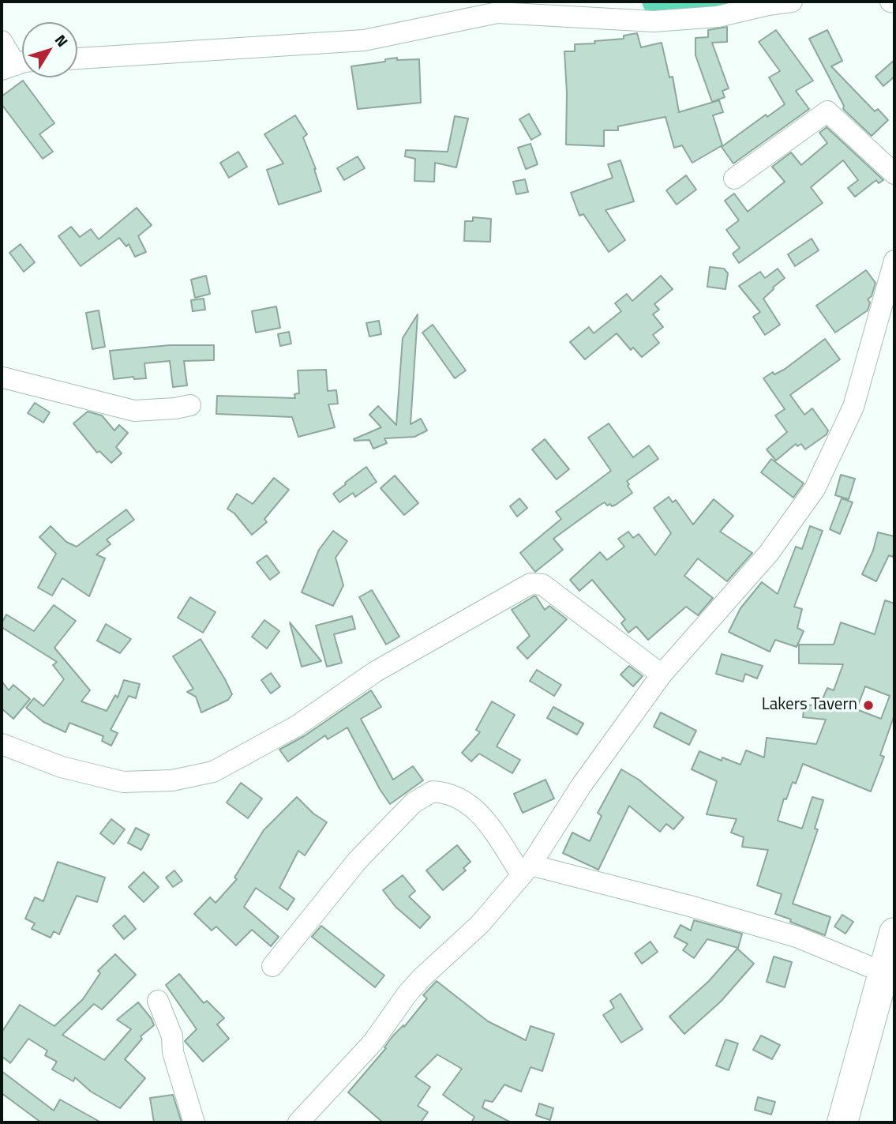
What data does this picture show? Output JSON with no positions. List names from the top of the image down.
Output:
{
  "places": ["Lakers Tavern"],
  "north": "top right"
}
